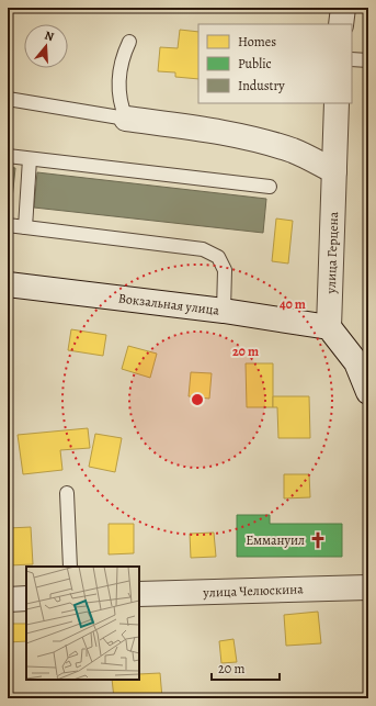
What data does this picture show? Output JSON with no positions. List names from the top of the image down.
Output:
{
  "streets": {
    "street": ["улица Герцена", "Вокзальная улица", "улица Челюскина"]
  },
  "crossings": [
    ["улица Герцена", "Вокзальная улица"]
  ],
  "places": {
    "church": ["Еммануил"]
  },
  "legend": ["Homes", "Public", "Industry"],
  "scale_bar": "20 m",
  "north": "top",
  "rings": ["40 m", "20 m"]
}
